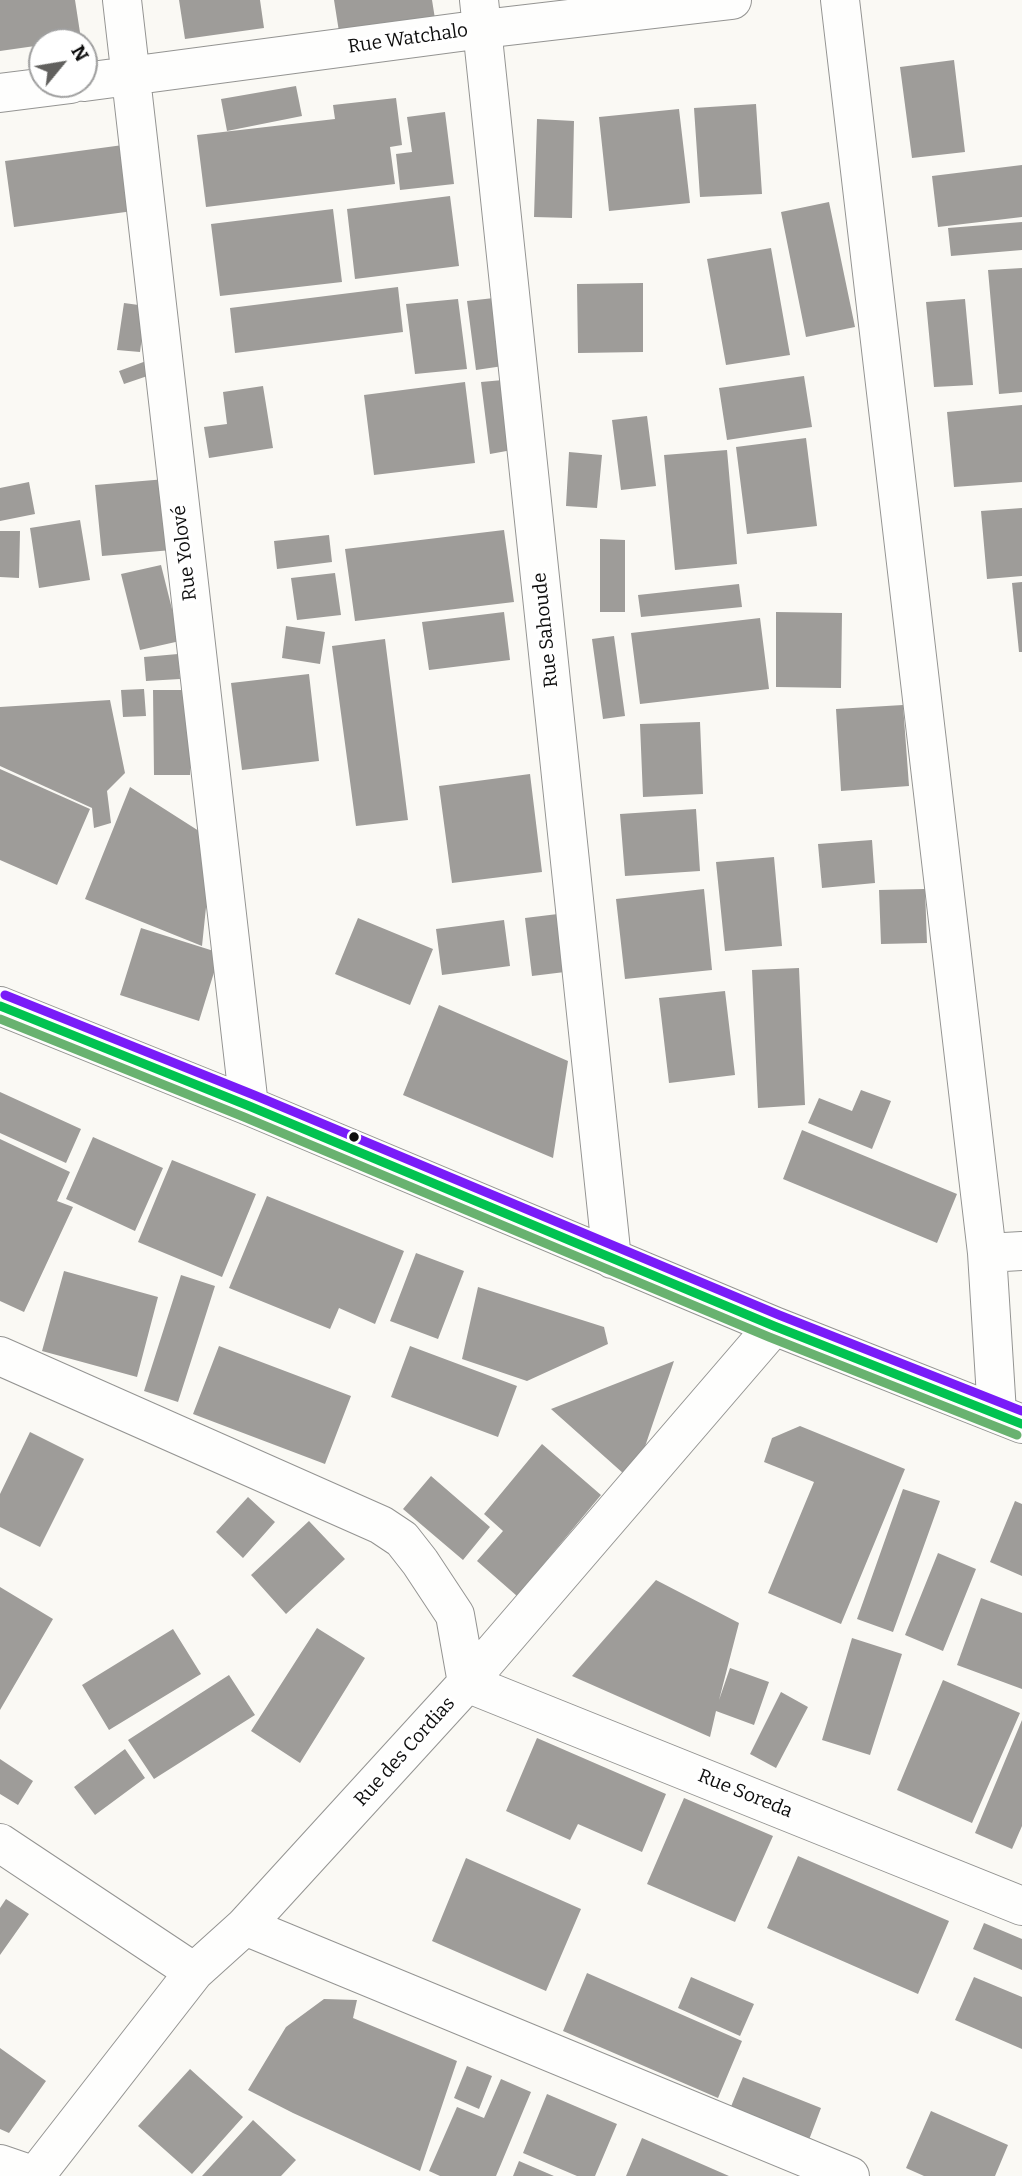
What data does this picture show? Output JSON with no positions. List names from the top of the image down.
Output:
{
  "streets": {
    "street": [
      "Rue Watchalo",
      "Rue Yolové",
      "Rue Sahoude",
      "Rue des Cordias",
      "Rue Soreda"
    ]
  },
  "crossings": [
    ["Rue Watchalo", "Rue Yolové"],
    ["Rue Watchalo", "Rue Sahoude"],
    ["Rue des Cordias", "Rue Soreda"]
  ],
  "north": "top right"
}
